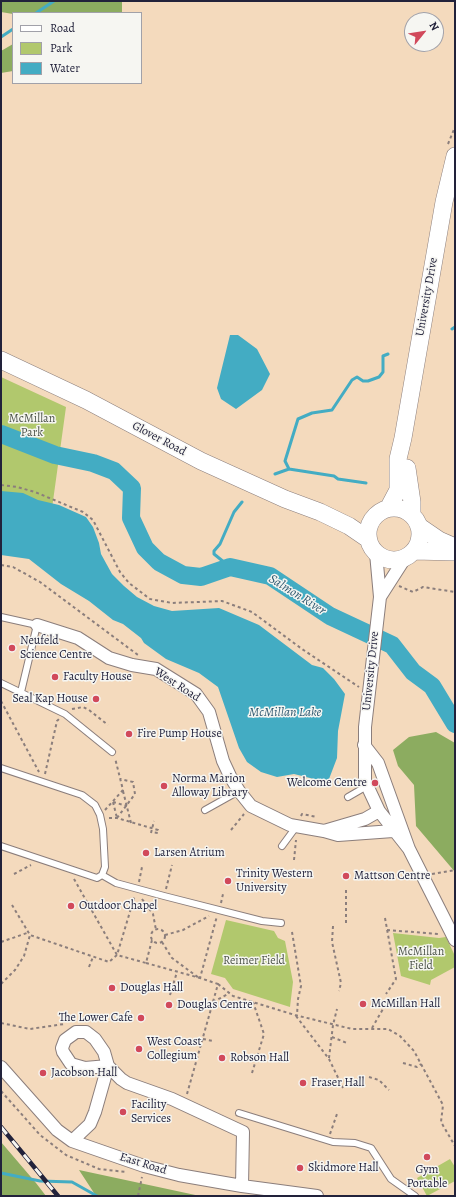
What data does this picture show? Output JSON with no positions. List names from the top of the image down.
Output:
{
  "streets": {
    "main road": ["University Drive", "Glover Road"],
    "street": ["West Road", "East Road"]
  },
  "crossings": [
    ["University Drive", "Glover Road"],
    ["University Drive", "West Road"]
  ],
  "water": ["Salmon River", "McMillan Lake"],
  "parks": ["McMillan Park", "McMillan Field", "Reimer Field"],
  "places": [
    "Neufeld Science Centre",
    "Faculty House",
    "Seal Kap House",
    "Fire Pump House",
    "Welcome Centre",
    "Norma Marion Alloway Library",
    "Larsen Atrium",
    "Mattson Centre",
    "Trinity Western University",
    "Outdoor Chapel",
    "Douglas Hall",
    "McMillan Hall",
    "Douglas Centre",
    "The Lower Cafe",
    "West Coast Collegium",
    "Robson Hall",
    "Jacobson Hall",
    "Fraser Hall",
    "Facility Services",
    "Gym Portable",
    "Skidmore Hall"
  ],
  "legend": ["Road", "Park", "Water"],
  "north": "top right"
}
